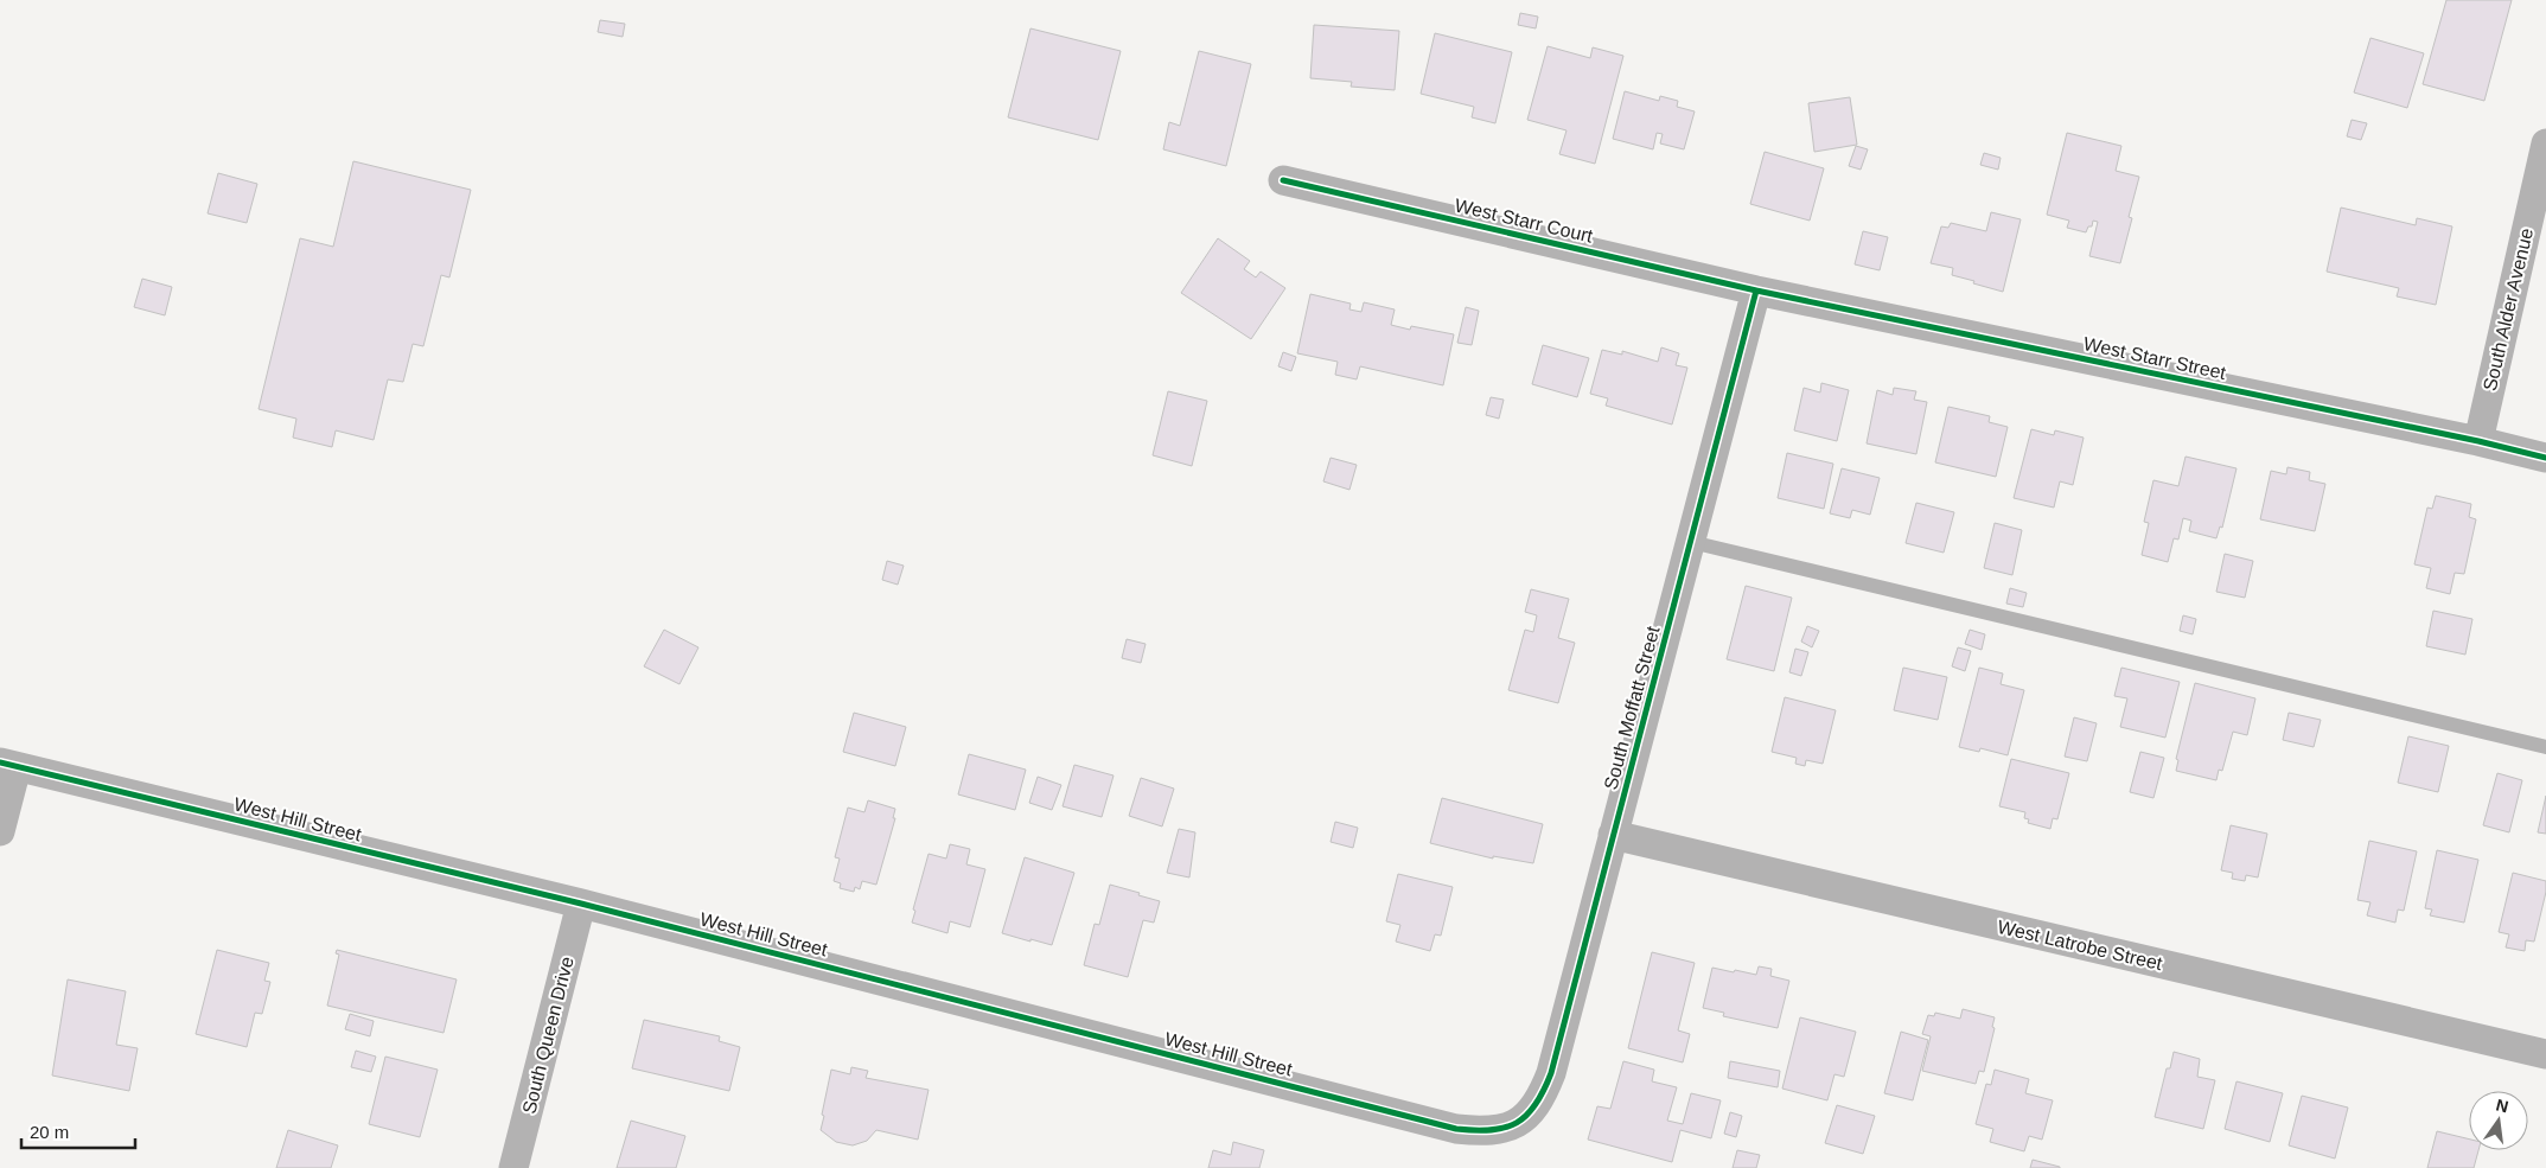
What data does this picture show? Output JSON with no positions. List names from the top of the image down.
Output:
{
  "streets": {
    "street": [
      "West Starr Court",
      "South Alder Avenue",
      "West Starr Street",
      "South Moffatt Street",
      "West Hill Street",
      "West Latrobe Street",
      "South Queen Drive"
    ]
  },
  "crossings": [
    ["West Starr Court", "West Starr Street"],
    ["West Starr Court", "South Moffatt Street"],
    ["South Alder Avenue", "West Starr Street"],
    ["West Starr Street", "South Moffatt Street"],
    ["South Moffatt Street", "West Hill Street"],
    ["South Moffatt Street", "West Latrobe Street"],
    ["West Hill Street", "South Queen Drive"]
  ],
  "scale_bar": "20 m",
  "north": "top"
}
